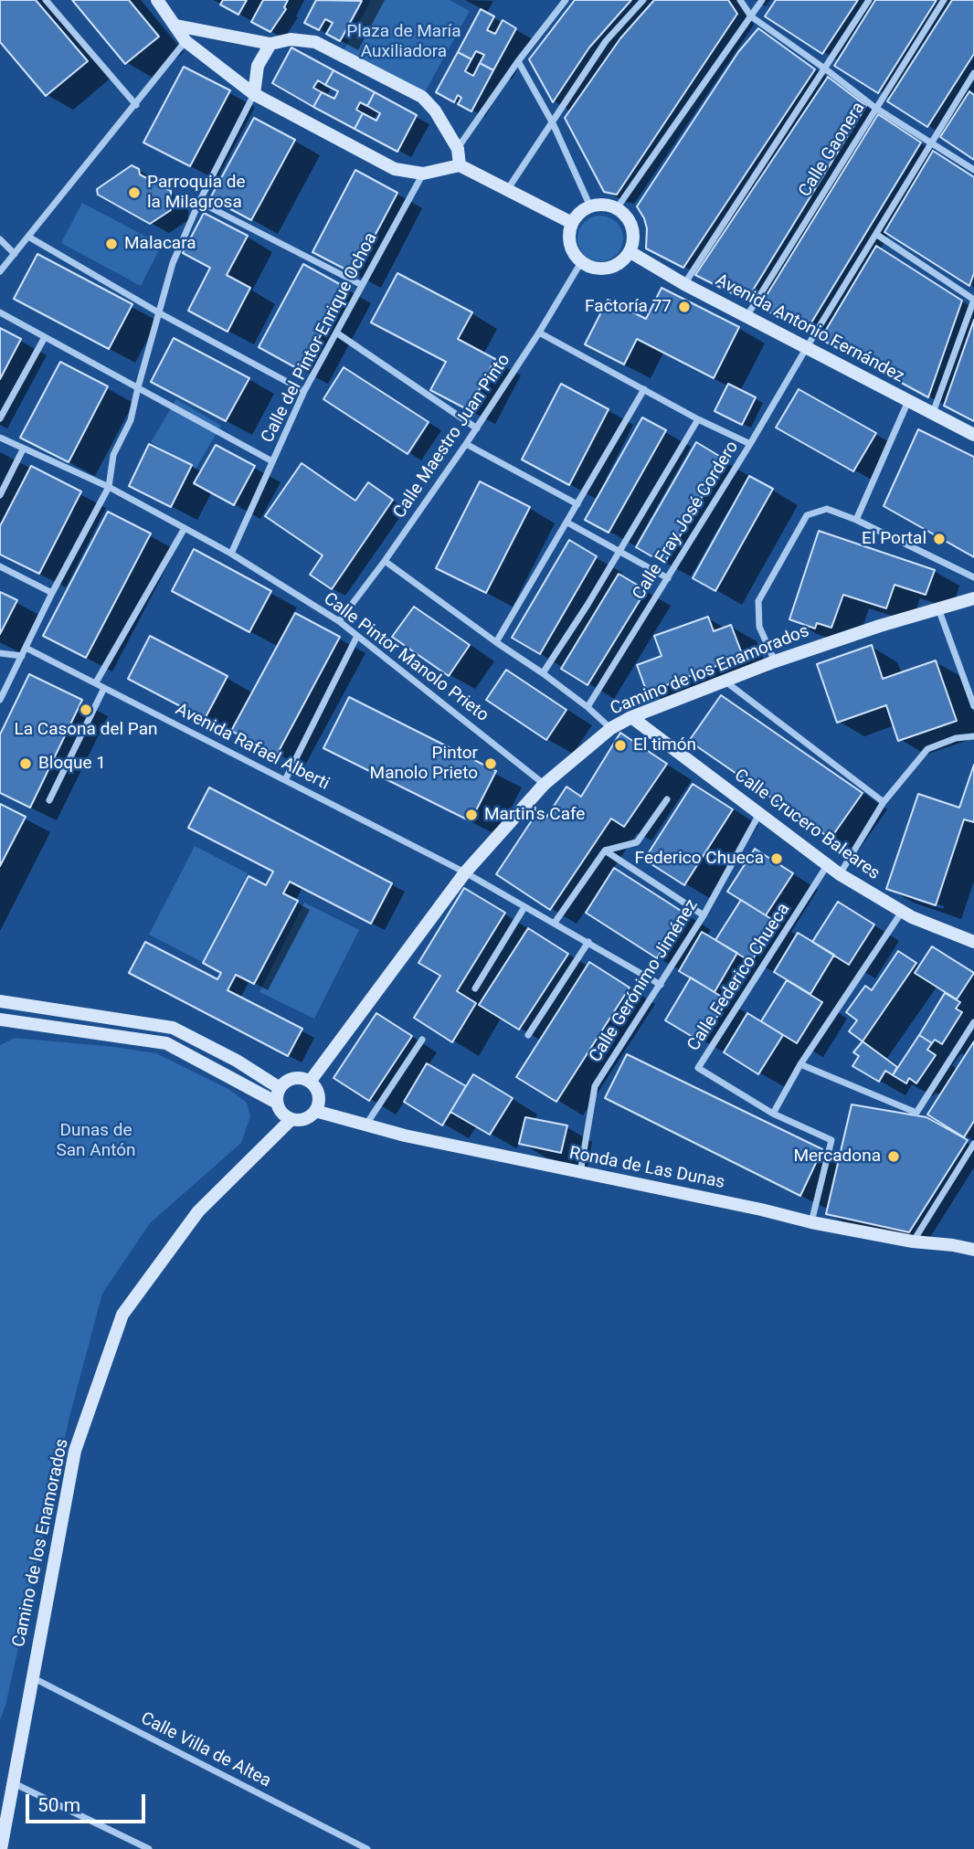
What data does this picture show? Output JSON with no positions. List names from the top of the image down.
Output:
{
  "streets": {
    "street": [
      "Calle Gaonera",
      "Avenida Antonio Fernández",
      "Calle del Pintor Enrique Ochoa",
      "Calle Maestro Juan Pinto",
      "Calle Fray José Cordero",
      "Calle Pintor Manolo Prieto",
      "Camino de los Enamorados",
      "Avenida Rafael Alberti",
      "Calle Crucero Baleares",
      "Calle Federico Chueca",
      "Calle Gerónimo Jiménez",
      "Ronda de Las Dunas",
      "Calle Villa de Altea"
    ]
  },
  "crossings": [
    ["Calle Gaonera", "Avenida Antonio Fernández"],
    ["Avenida Antonio Fernández", "Calle Maestro Juan Pinto"],
    ["Avenida Antonio Fernández", "Calle Fray José Cordero"],
    ["Calle del Pintor Enrique Ochoa", "Calle Pintor Manolo Prieto"],
    ["Calle Maestro Juan Pinto", "Calle Pintor Manolo Prieto"],
    ["Calle Pintor Manolo Prieto", "Camino de los Enamorados"],
    ["Camino de los Enamorados", "Avenida Rafael Alberti"],
    ["Camino de los Enamorados", "Calle Crucero Baleares"],
    ["Camino de los Enamorados", "Ronda de Las Dunas"],
    ["Camino de los Enamorados", "Calle Villa de Altea"],
    ["Avenida Rafael Alberti", "Calle Gerónimo Jiménez"],
    ["Calle Crucero Baleares", "Calle Federico Chueca"],
    ["Calle Crucero Baleares", "Calle Gerónimo Jiménez"],
    ["Calle Federico Chueca", "Ronda de Las Dunas"],
    ["Calle Gerónimo Jiménez", "Ronda de Las Dunas"]
  ],
  "parks": ["Plaza de María Auxiliadora", "Dunas de San Antón"],
  "places": [
    "Parroquia de la Milagrosa",
    "Malacara",
    "Factoría 77",
    "El Portal",
    "La Casona del Pan",
    "El timón",
    "Bloque 1",
    "Pintor Manolo Prieto",
    "Martin's Cafe",
    "Federico Chueca",
    "Mercadona"
  ],
  "scale_bar": "50 m"
}
